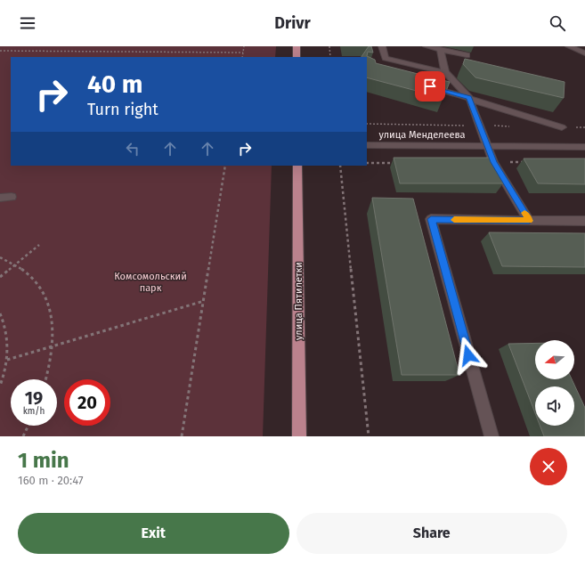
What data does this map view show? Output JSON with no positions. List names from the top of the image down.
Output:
{
  "streets": {
    "main road": ["улица Пятилетки"],
    "street": ["улица Менделеева"]
  },
  "parks": ["Комсомольский парк"],
  "north": "left",
  "page": {
    "header": "Drivr",
    "turn": ["40 m", "Turn right"],
    "speed": "19 km/h",
    "limit": "20",
    "heading": ["1 min", "160 m · 20:47"],
    "buttons": ["Exit", "Share"]
  }
}
